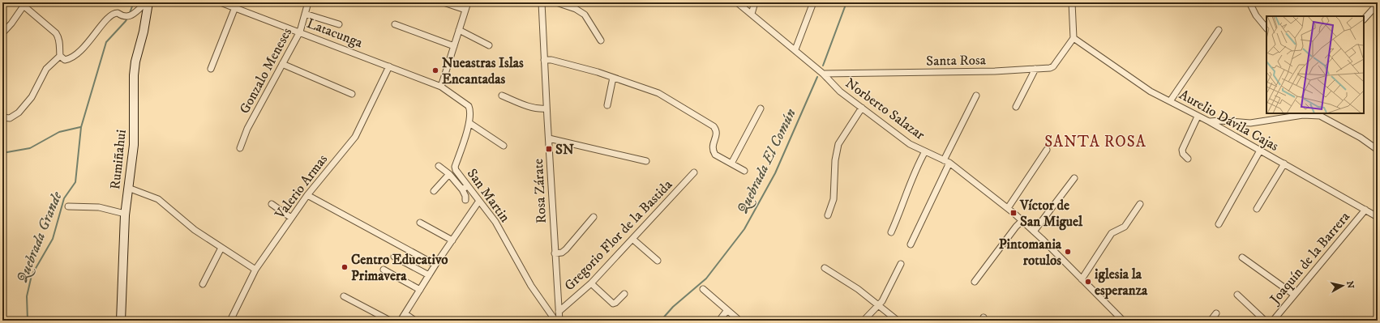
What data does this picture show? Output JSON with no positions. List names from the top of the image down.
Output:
{
  "streets": {
    "street": [
      "Latacunga",
      "Santa Rosa",
      "Gonzalo Meneses",
      "Norberto Salazar",
      "Aurelio Dávila Cajas",
      "Rumiñahui",
      "Valerio Armas",
      "Rosa Zárate",
      "San Martin",
      "Gregorio Flor de la Bastida",
      "Joaquín de la Barrera"
    ]
  },
  "crossings": [
    ["Latacunga", "Gonzalo Meneses"],
    ["Latacunga", "Valerio Armas"],
    ["Latacunga", "San Martin"],
    ["Santa Rosa", "Norberto Salazar"],
    ["Santa Rosa", "Aurelio Dávila Cajas"],
    ["Aurelio Dávila Cajas", "Joaquín de la Barrera"],
    ["Rosa Zárate", "Gregorio Flor de la Bastida"]
  ],
  "districts": ["SANTA ROSA"],
  "water": ["Quebrada El Común", "Quebrada Grande"],
  "places": {
    "other": [
      "Nueastras Islas Encantadas",
      "Pintomania rotulos",
      "Centro Educativo Primavera",
      "iglesia la esperanza"
    ],
    "transit": ["SN", "Víctor de San Miguel"]
  },
  "north": "right"
}
